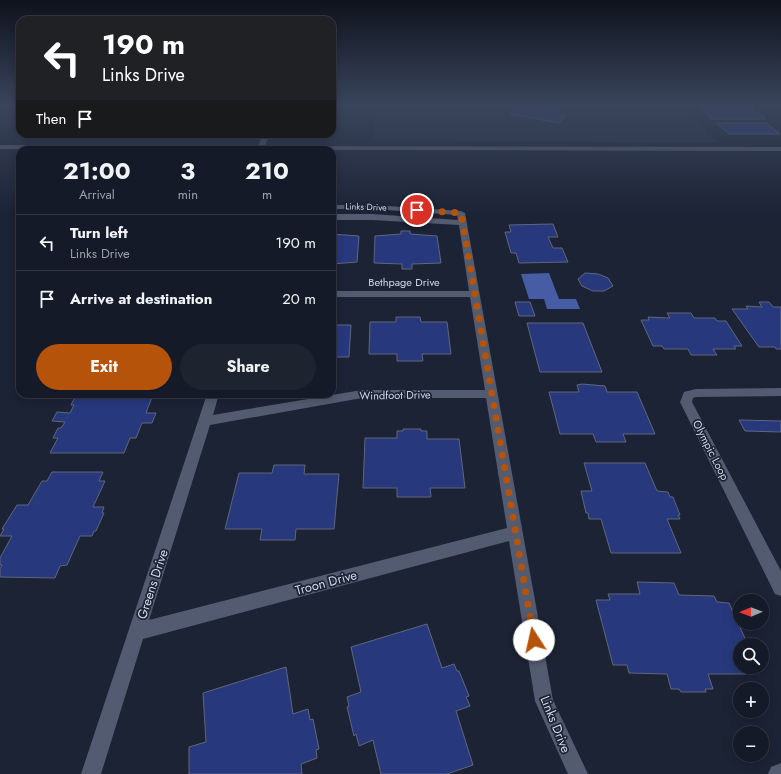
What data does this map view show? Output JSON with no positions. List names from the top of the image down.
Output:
{
  "streets": {
    "street": [
      "Links Drive",
      "Bethpage Drive",
      "Windfoot Drive",
      "Olympic Loop",
      "Troon Drive",
      "Greens Drive"
    ]
  },
  "crossings": [
    ["Links Drive", "Bethpage Drive"],
    ["Links Drive", "Windfoot Drive"],
    ["Links Drive", "Troon Drive"],
    ["Windfoot Drive", "Greens Drive"],
    ["Troon Drive", "Greens Drive"]
  ],
  "north": "left",
  "page": {
    "turn": ["190 m", "Links Drive"],
    "then": "Then",
    "eta": [
      "21:00",
      "Arrival",
      "3",
      "min",
      "210",
      "m"
    ],
    "list": [
      {
        "name": "Turn left",
        "note": "Links Drive",
        "value": "190 m"
      },
      {
        "name": "Arrive at destination",
        "value": "20 m"
      }
    ],
    "buttons": ["Exit", "Share"],
    "map_buttons": ["+", "−"]
  }
}
